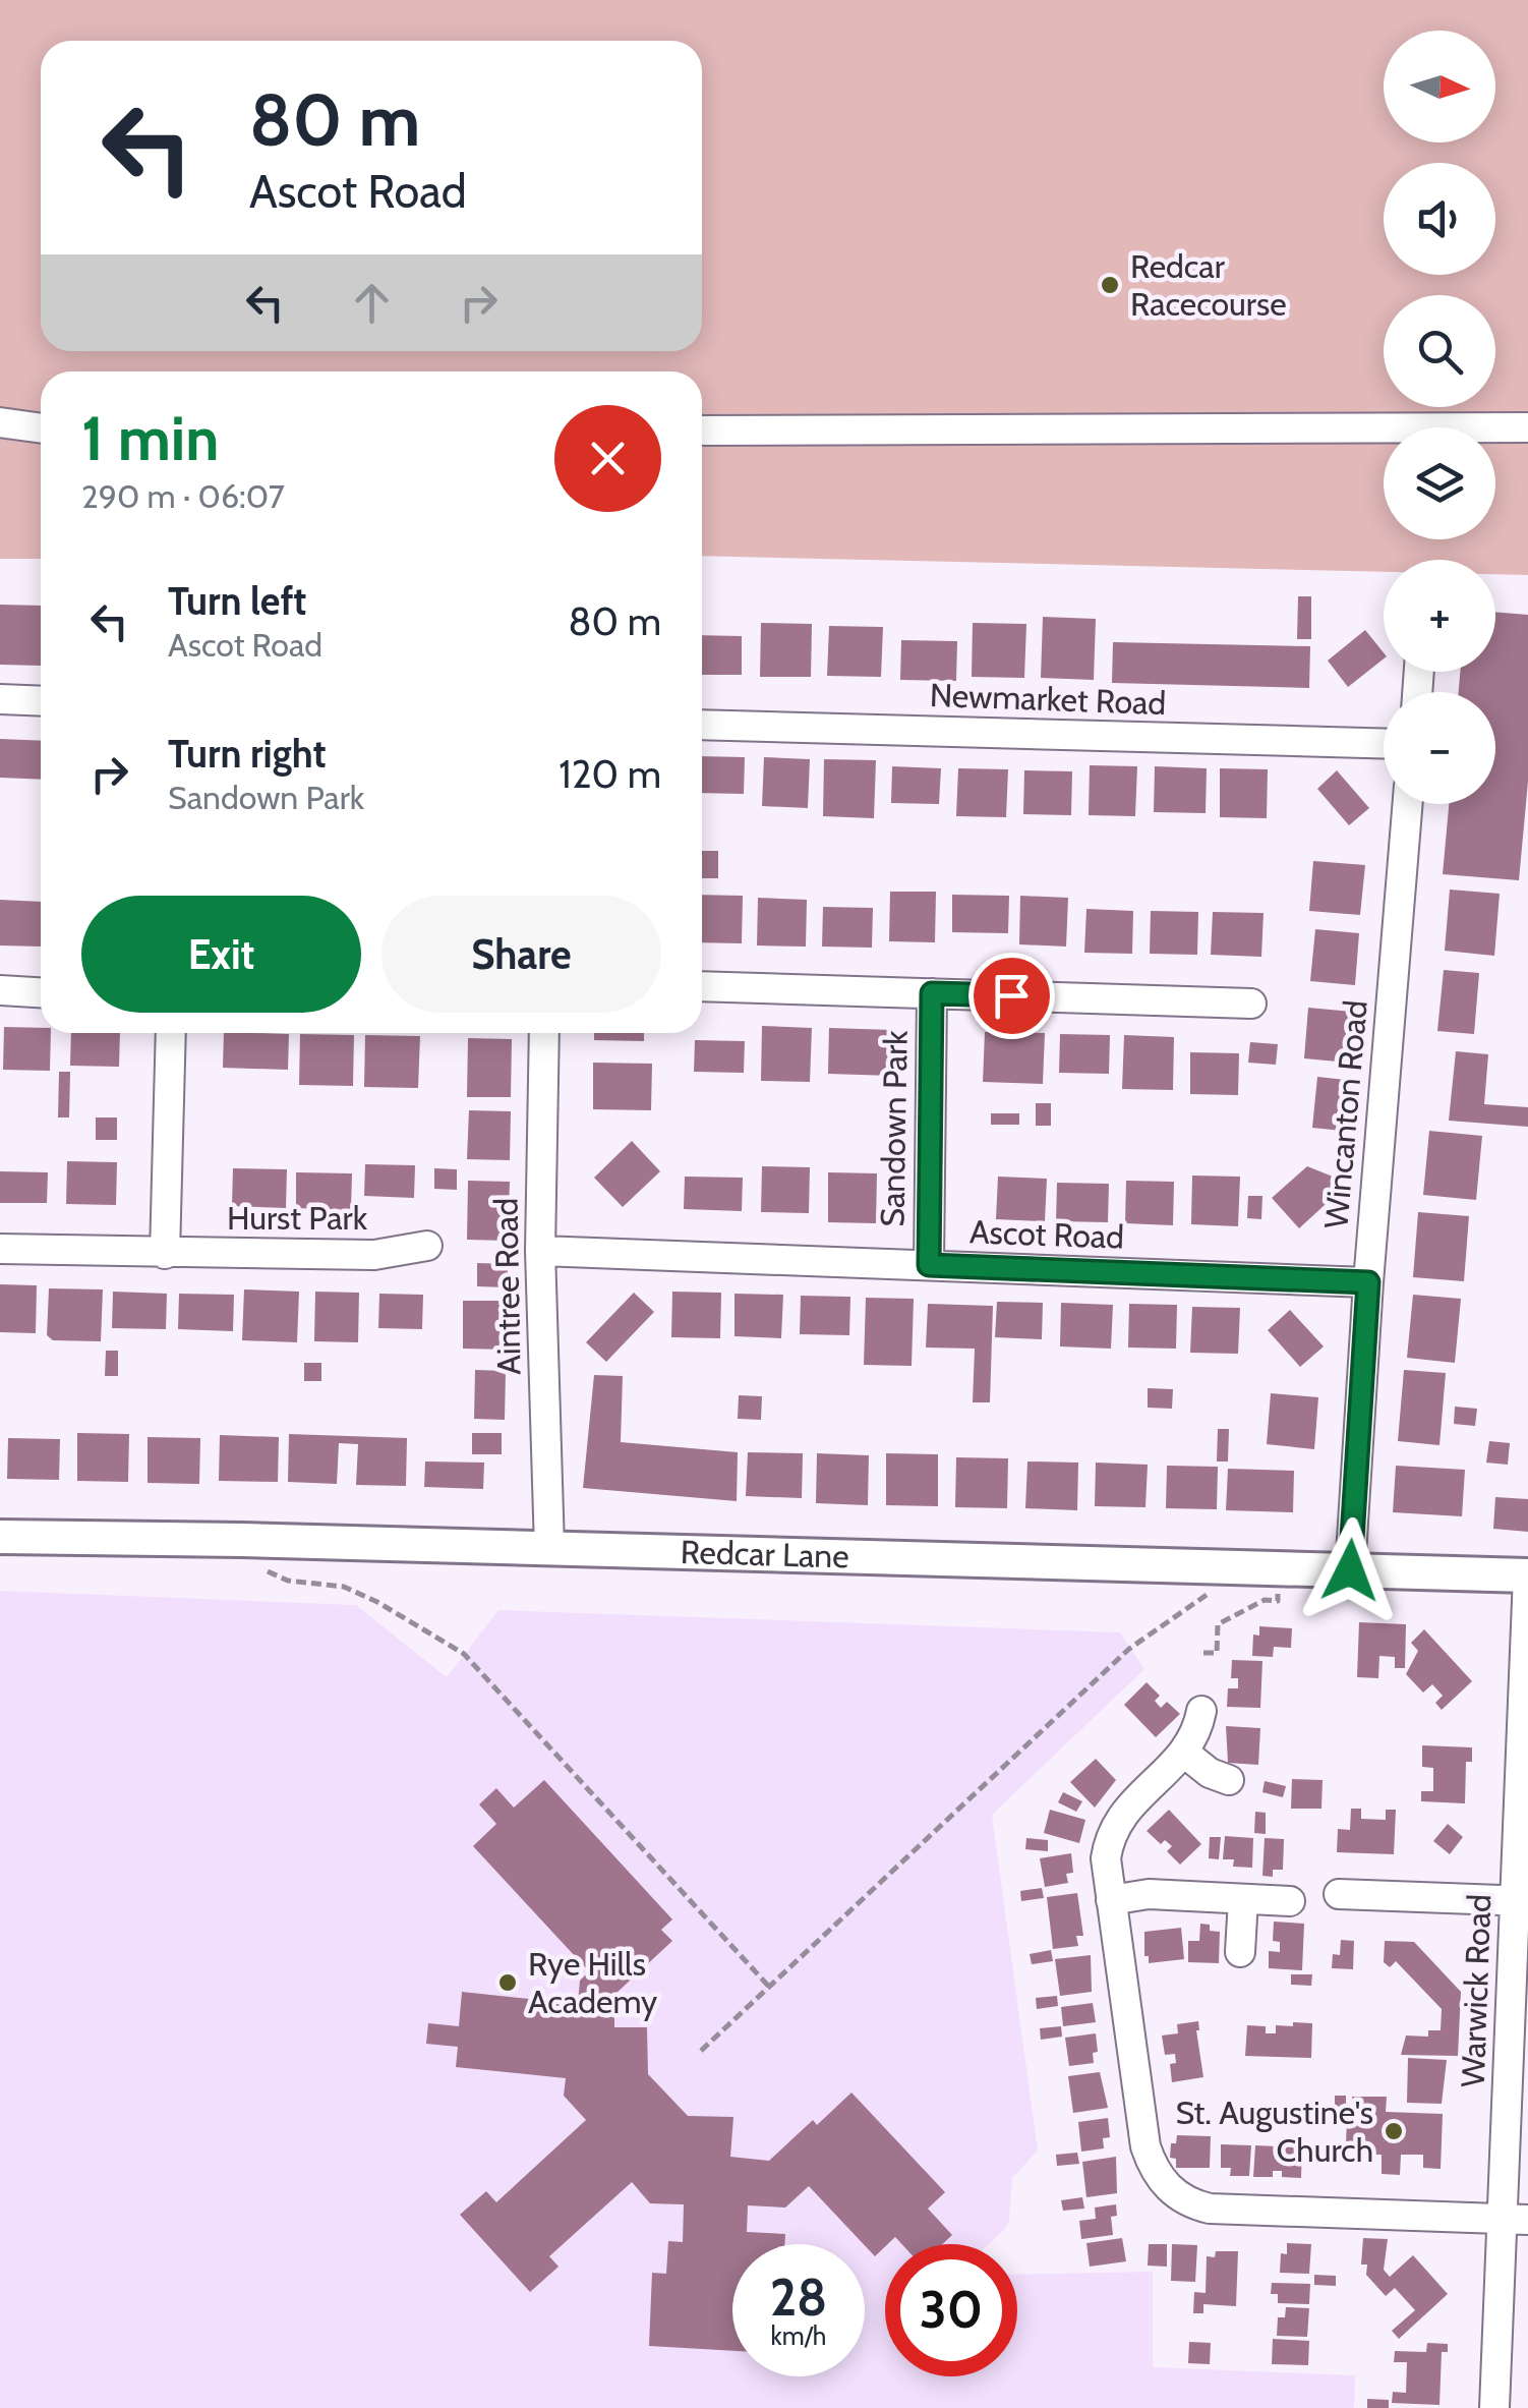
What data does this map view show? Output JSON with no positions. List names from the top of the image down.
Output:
{
  "streets": {
    "main road": ["Redcar Lane"],
    "street": [
      "Newmarket Road",
      "Wincanton Road",
      "Sandown Park",
      "Hurst Park",
      "Ascot Road",
      "Aintree Road",
      "Warwick Road"
    ]
  },
  "crossings": [
    ["Wincanton Road", "Ascot Road"],
    ["Wincanton Road", "Redcar Lane"],
    ["Sandown Park", "Ascot Road"],
    ["Ascot Road", "Aintree Road"],
    ["Aintree Road", "Redcar Lane"],
    ["Redcar Lane", "Warwick Road"]
  ],
  "places": ["Redcar Racecourse", "Rye Hills Academy", "St. Augustine's Church"],
  "north": "right",
  "page": {
    "map_buttons": ["+", "−"],
    "turn": ["80 m", "Ascot Road"],
    "heading": ["1 min", "290 m · 06:07"],
    "list": [
      {
        "name": "Turn left",
        "note": "Ascot Road",
        "value": "80 m"
      },
      {
        "name": "Turn right",
        "note": "Sandown Park",
        "value": "120 m"
      }
    ],
    "buttons": ["Exit", "Share"],
    "speed": "28 km/h",
    "limit": "30"
  }
}
